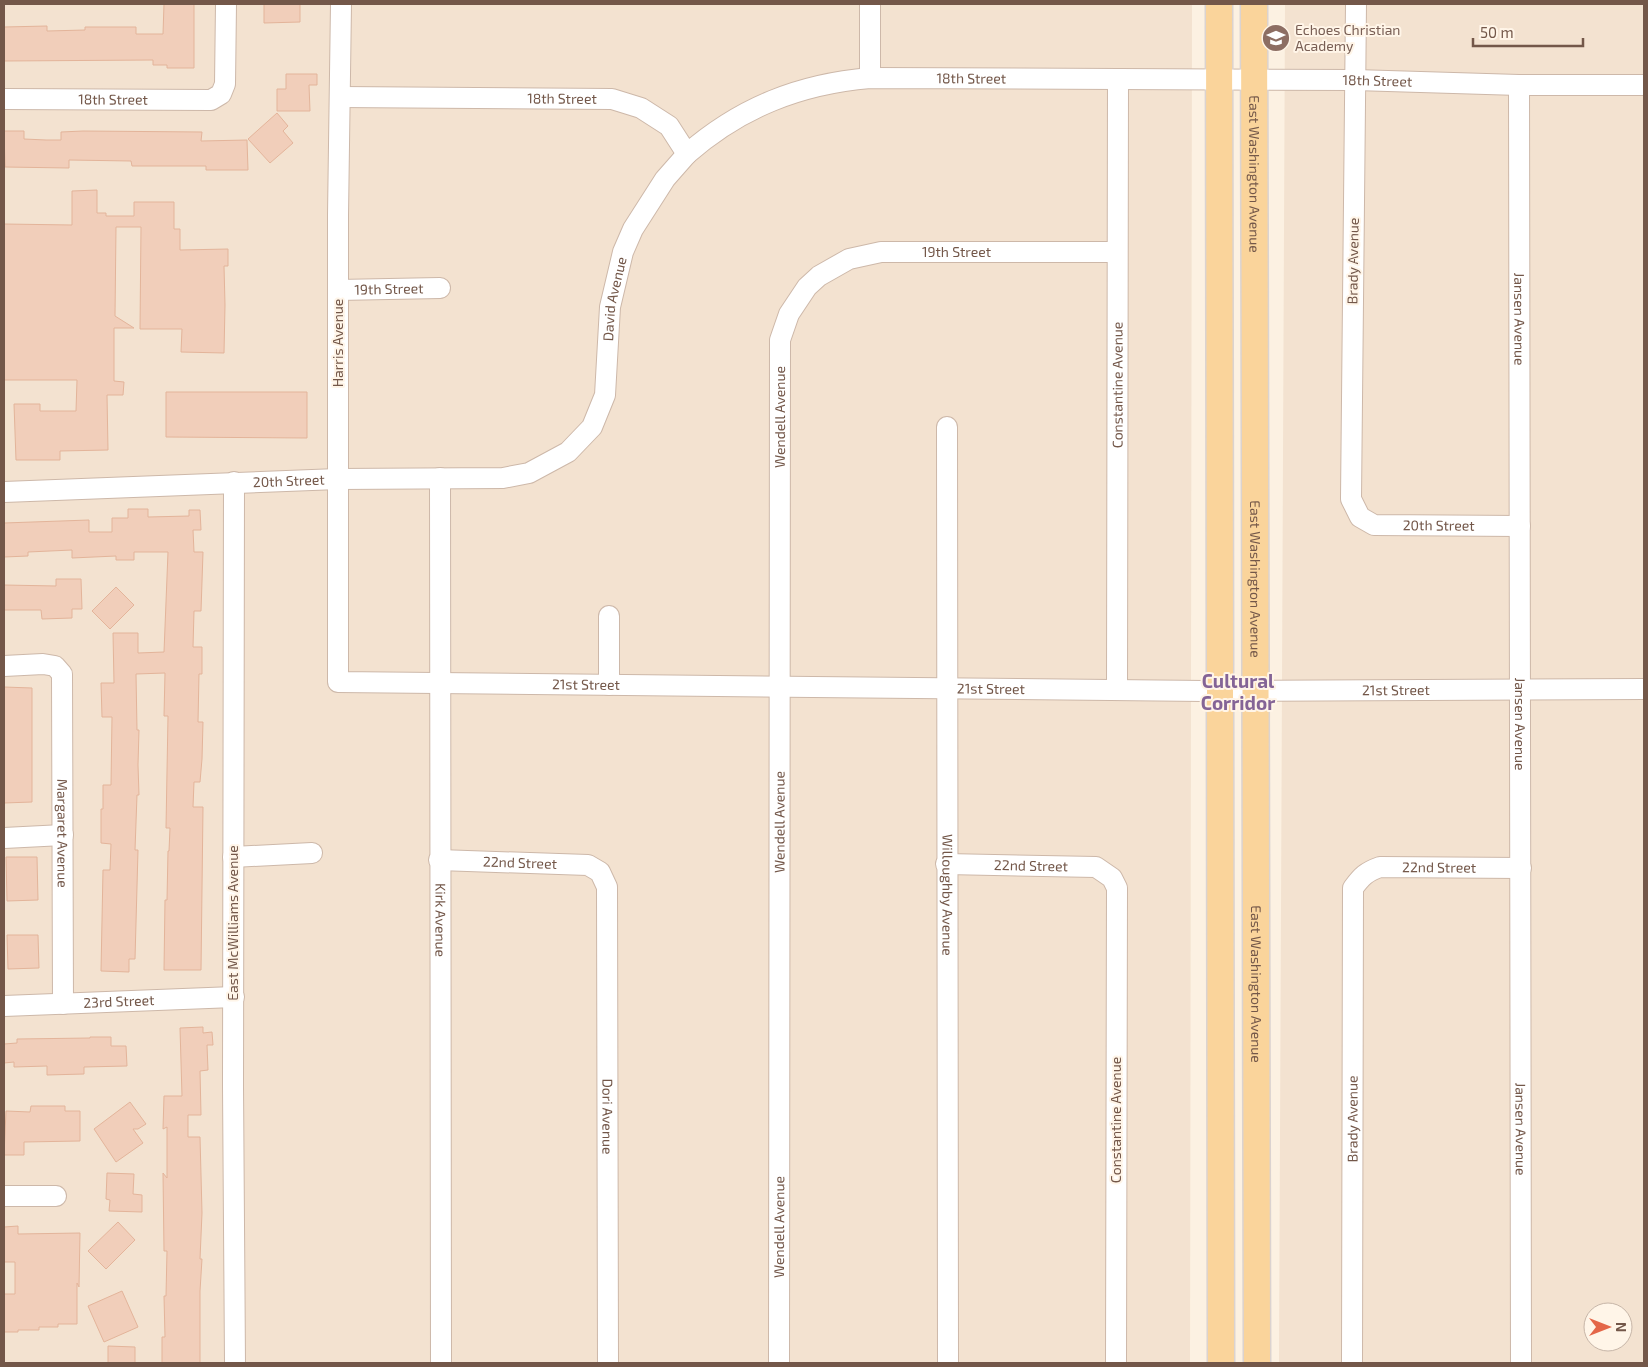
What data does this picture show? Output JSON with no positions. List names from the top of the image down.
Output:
{
  "streets": {
    "main road": ["East Washington Avenue"],
    "street": [
      "18th Street",
      "19th Street",
      "Brady Avenue",
      "David Avenue",
      "Jansen Avenue",
      "Harris Avenue",
      "Constantine Avenue",
      "Wendell Avenue",
      "20th Street",
      "21st Street",
      "Margaret Avenue",
      "22nd Street",
      "Willoughby Avenue",
      "Kirk Avenue",
      "East McWilliams Avenue",
      "23rd Street",
      "Dori Avenue"
    ]
  },
  "crossings": [
    ["18th Street", "East Washington Avenue"],
    ["18th Street", "Brady Avenue"],
    ["18th Street", "David Avenue"],
    ["18th Street", "Jansen Avenue"],
    ["18th Street", "Harris Avenue"],
    ["18th Street", "Constantine Avenue"],
    ["East Washington Avenue", "21st Street"],
    ["19th Street", "Harris Avenue"],
    ["19th Street", "Constantine Avenue"],
    ["19th Street", "Wendell Avenue"],
    ["Brady Avenue", "20th Street"],
    ["Brady Avenue", "22nd Street"],
    ["David Avenue", "20th Street"],
    ["Jansen Avenue", "20th Street"],
    ["Jansen Avenue", "21st Street"],
    ["Jansen Avenue", "22nd Street"],
    ["Harris Avenue", "20th Street"],
    ["Harris Avenue", "21st Street"],
    ["Constantine Avenue", "21st Street"],
    ["Constantine Avenue", "22nd Street"],
    ["Wendell Avenue", "21st Street"],
    ["20th Street", "Kirk Avenue"],
    ["20th Street", "East McWilliams Avenue"],
    ["21st Street", "Willoughby Avenue"],
    ["21st Street", "Kirk Avenue"],
    ["Margaret Avenue", "23rd Street"],
    ["22nd Street", "Willoughby Avenue"],
    ["22nd Street", "Kirk Avenue"],
    ["22nd Street", "Dori Avenue"],
    ["East McWilliams Avenue", "23rd Street"]
  ],
  "districts": ["Cultural Corridor"],
  "places": {
    "school or university": ["Echoes Christian Academy"]
  },
  "scale_bar": "50 m",
  "north": "right"
}
